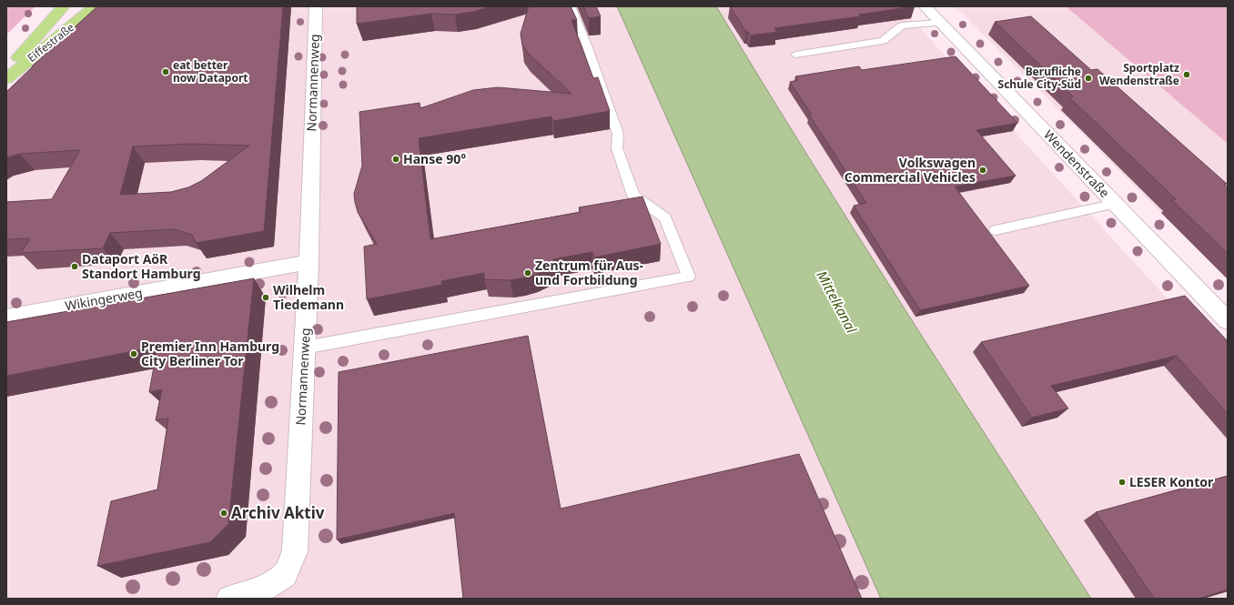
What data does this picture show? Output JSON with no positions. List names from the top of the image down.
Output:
{
  "streets": {
    "main road": ["Eiffestraße"],
    "street": ["Normannenweg", "Wendenstraße", "Wikingerweg"]
  },
  "crossings": [
    ["Normannenweg", "Wikingerweg"]
  ],
  "water": ["Mittelkanal"],
  "places": [
    "eat better now Dataport",
    "Sportplatz Wendenstraße",
    "Berufliche Schule City-Süd",
    "Hanse 90°",
    "Volkswagen Commercial Vehicles",
    "Dataport AöR Standort Hamburg",
    "Zentrum für Aus- und Fortbildung",
    "Wilhelm Tiedemann",
    "Premier Inn Hamburg City Berliner Tor",
    "LESER Kontor",
    "Archiv Aktiv"
  ]
}
